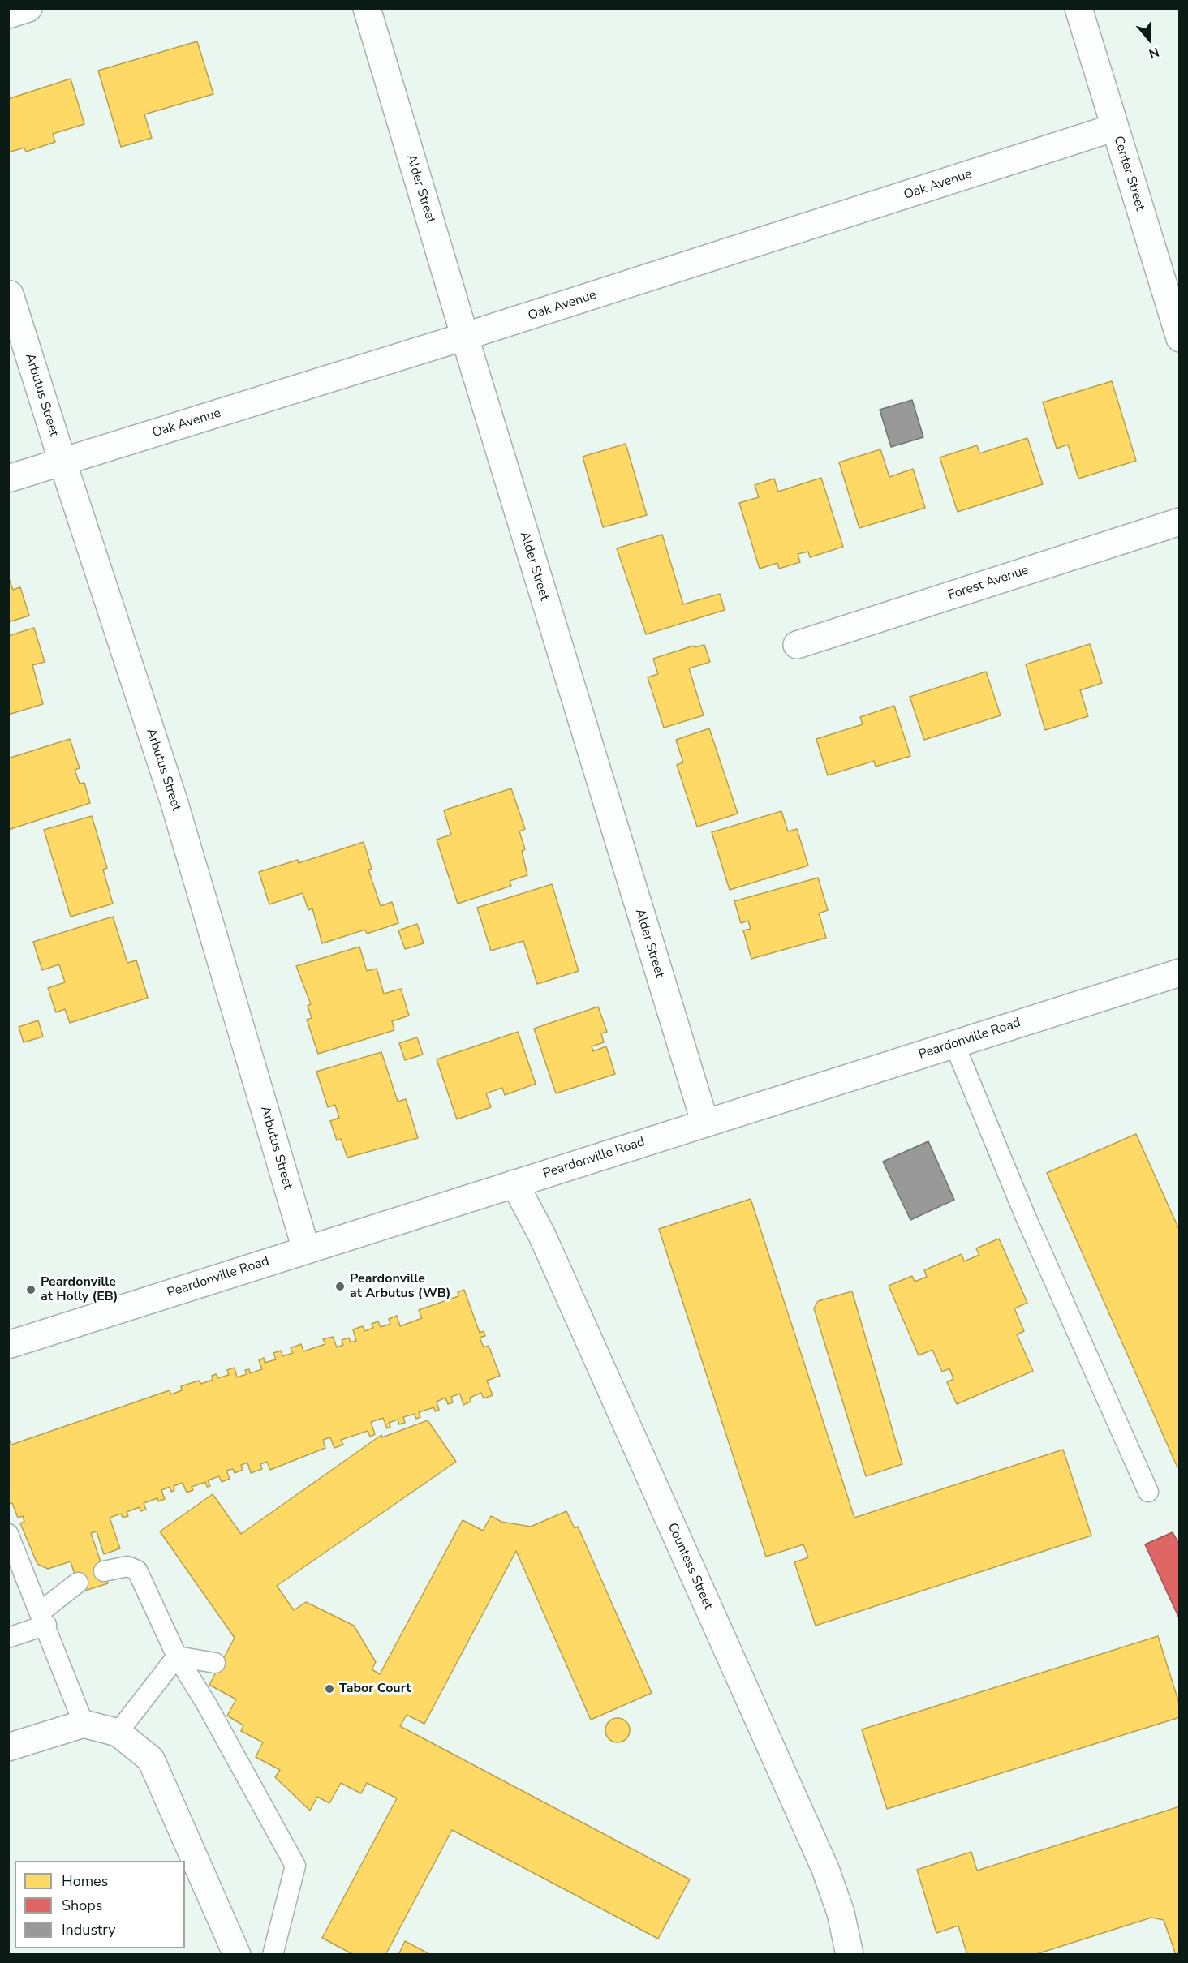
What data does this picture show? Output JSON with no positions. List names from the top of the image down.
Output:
{
  "streets": {
    "street": [
      "Center Street",
      "Oak Avenue",
      "Alder Street",
      "Arbutus Street",
      "Forest Avenue",
      "Peardonville Road",
      "Countess Street"
    ]
  },
  "crossings": [
    ["Center Street", "Oak Avenue"],
    ["Oak Avenue", "Alder Street"],
    ["Oak Avenue", "Arbutus Street"],
    ["Alder Street", "Peardonville Road"],
    ["Arbutus Street", "Peardonville Road"],
    ["Peardonville Road", "Countess Street"]
  ],
  "places": ["Peardonville at Arbutus (WB)", "Peardonville at Holly (EB)", "Tabor Court"],
  "legend": ["Homes", "Shops", "Industry"],
  "north": "bottom"
}
